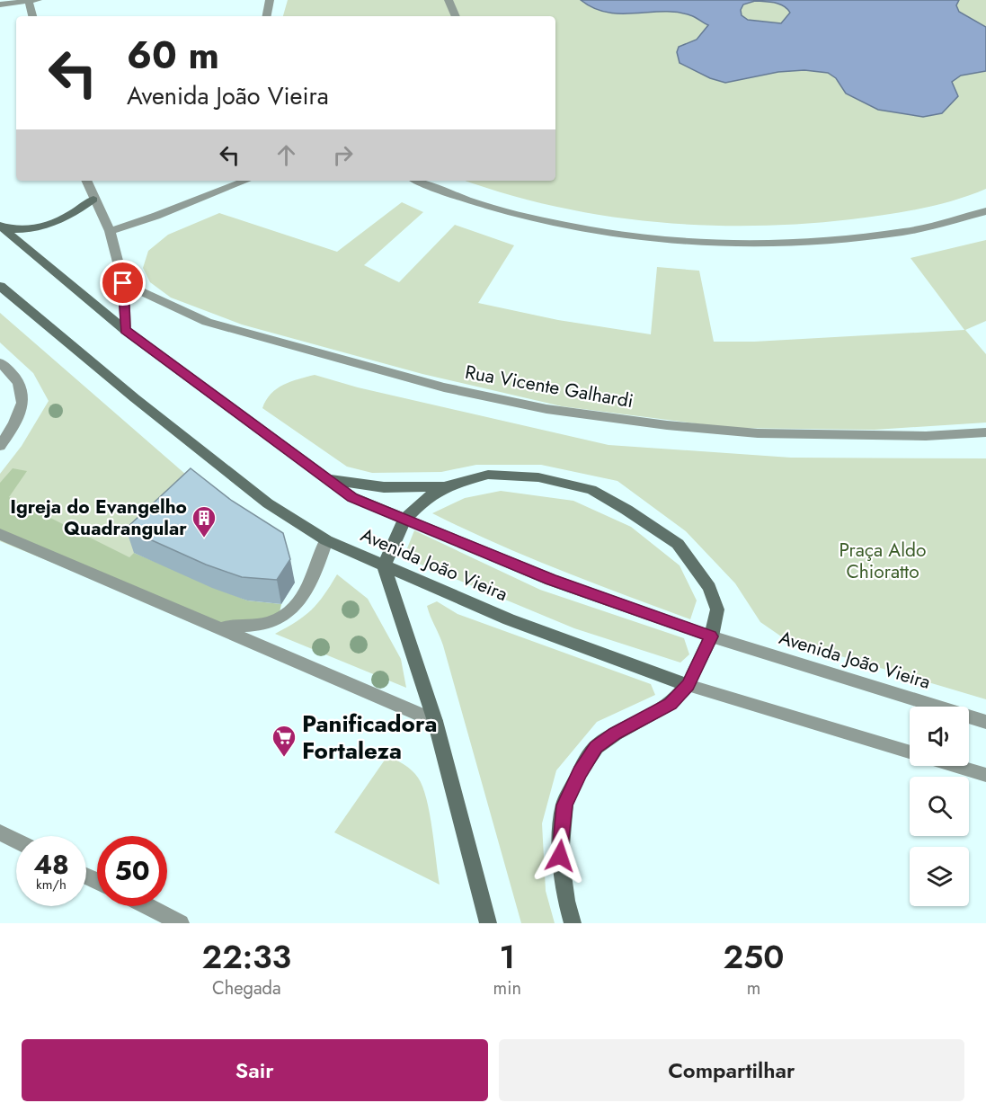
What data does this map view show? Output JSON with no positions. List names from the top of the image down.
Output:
{
  "streets": {
    "main road": ["Avenida João Vieira"],
    "street": ["Rua Vicente Galhardi"]
  },
  "parks": ["Praça Aldo Chioratto"],
  "places": {
    "building": ["Igreja do Evangelho Quadrangular"],
    "supermarket": ["Panificadora Fortaleza"]
  },
  "page": {
    "turn": ["60 m", "Avenida João Vieira"],
    "speed": "48 km/h",
    "limit": "50",
    "eta": [
      "22:33",
      "Chegada",
      "1",
      "min",
      "250",
      "m"
    ],
    "buttons": ["Sair", "Compartilhar"]
  }
}
